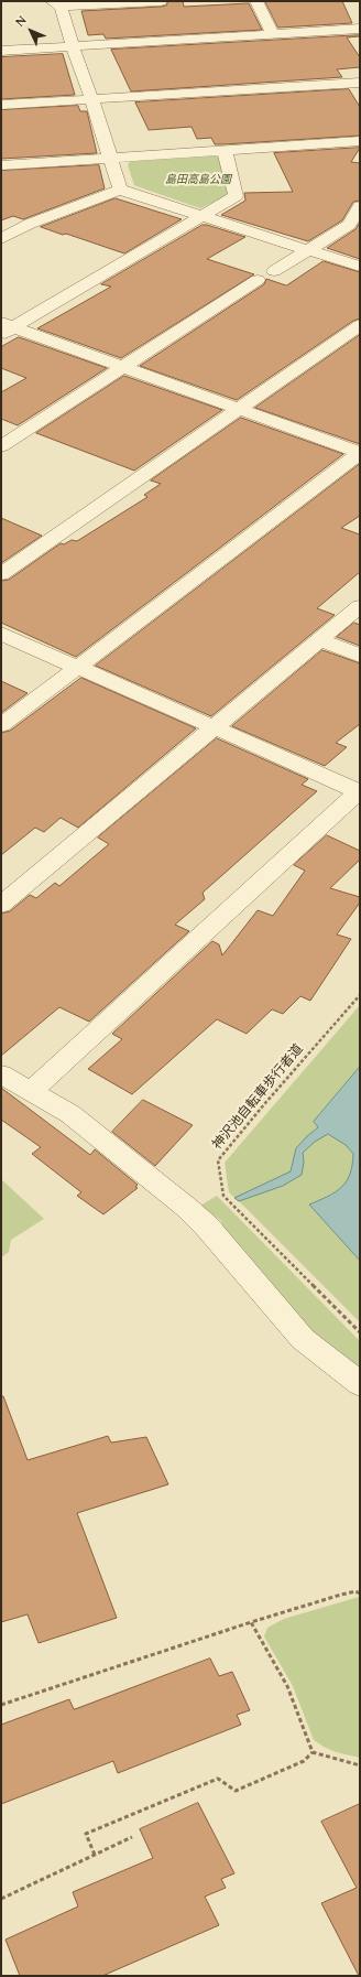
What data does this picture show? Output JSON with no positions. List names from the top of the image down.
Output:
{
  "streets": {
    "path": ["神沢池自転車歩行者道"]
  },
  "parks": ["島田高島公園"],
  "north": "top left"
}
